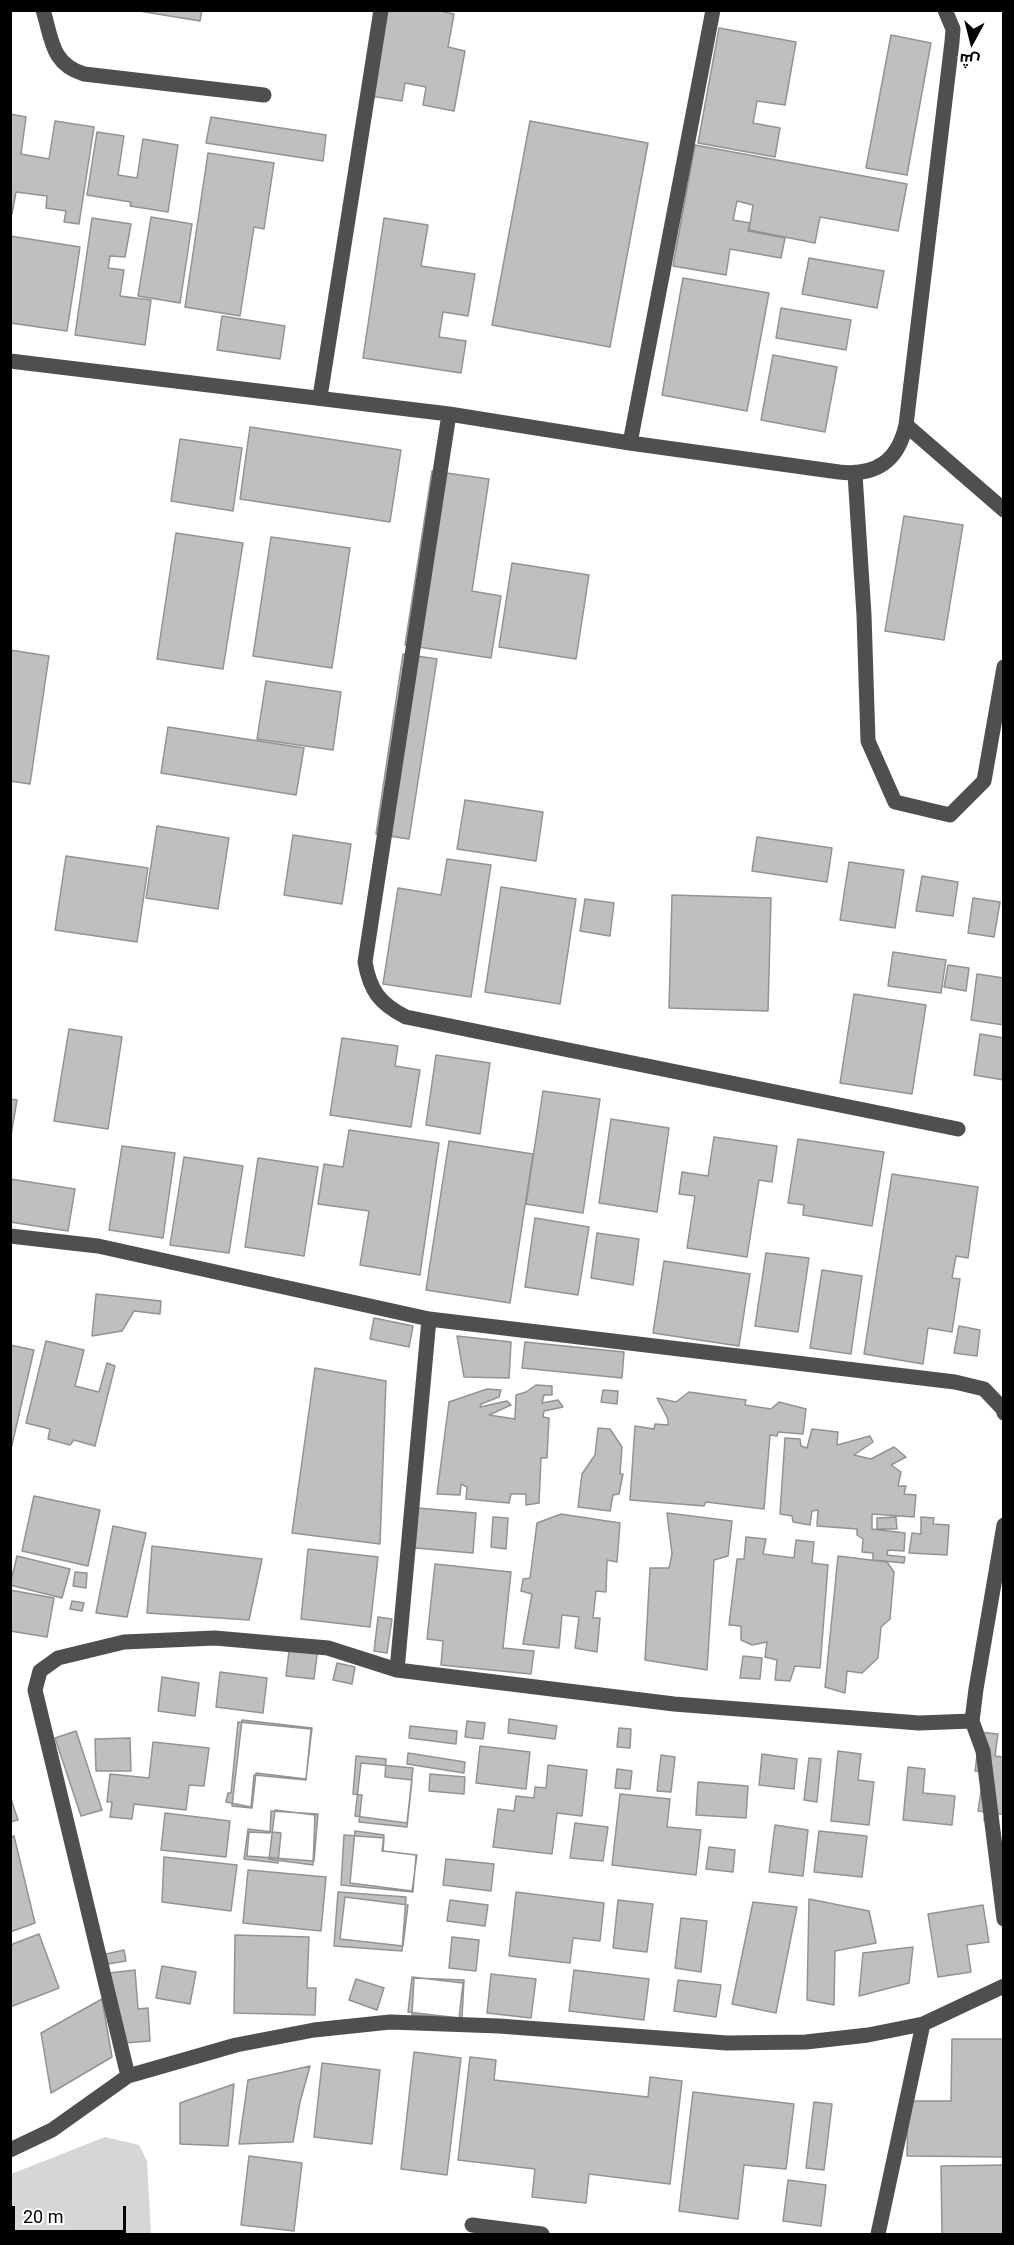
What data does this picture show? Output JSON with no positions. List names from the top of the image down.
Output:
{
  "scale_bar": "20 m",
  "north": "bottom"
}
